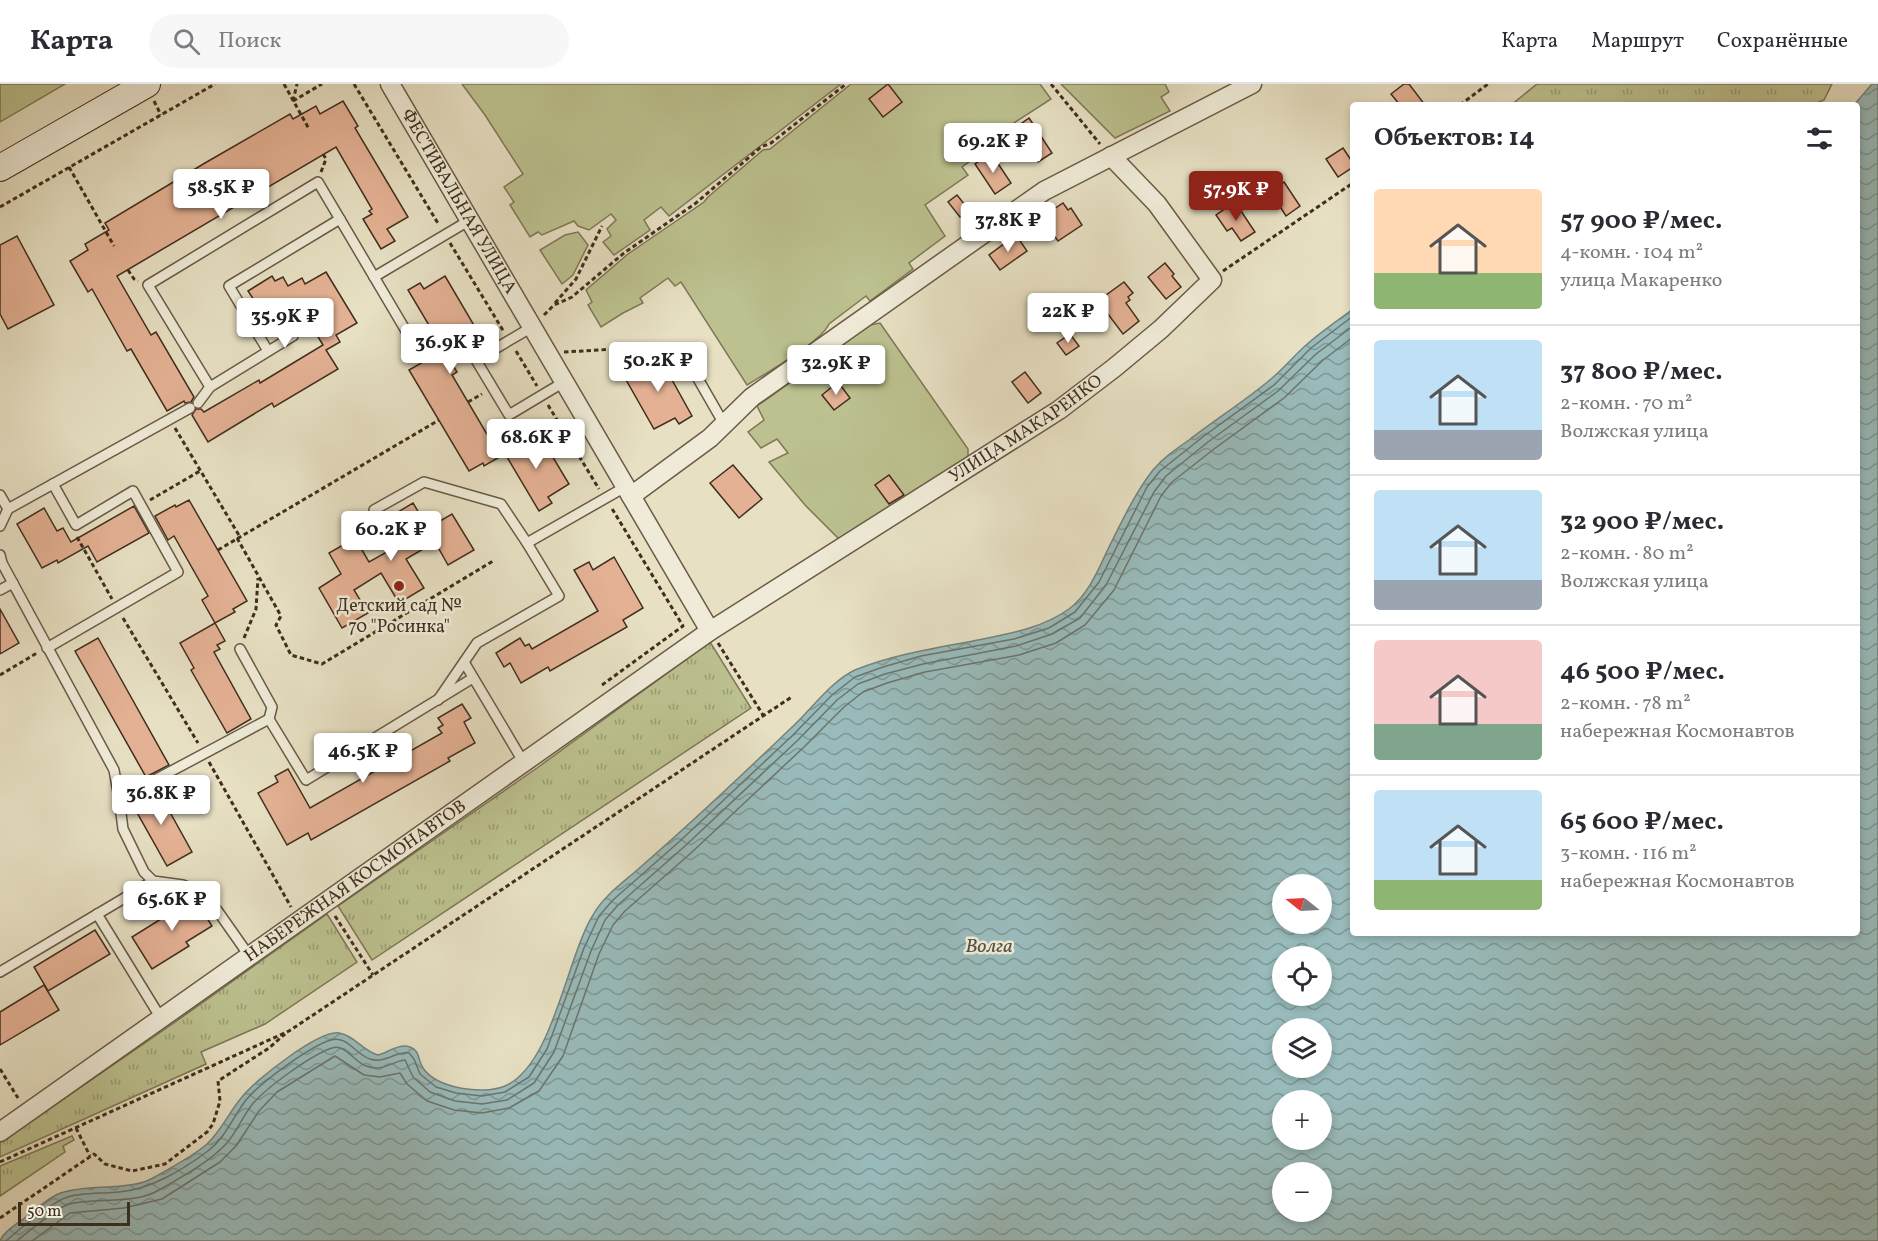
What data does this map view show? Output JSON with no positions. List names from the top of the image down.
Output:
{
  "streets": {
    "street": ["ФЕСТИВАЛЬНАЯ УЛИЦА", "УЛИЦА МАКАРЕНКО", "НАБЕРЕЖНАЯ КОСМОНАВТОВ"]
  },
  "crossings": [
    ["ФЕСТИВАЛЬНАЯ УЛИЦА", "УЛИЦА МАКАРЕНКО"],
    ["ФЕСТИВАЛЬНАЯ УЛИЦА", "НАБЕРЕЖНАЯ КОСМОНАВТОВ"],
    ["УЛИЦА МАКАРЕНКО", "НАБЕРЕЖНАЯ КОСМОНАВТОВ"]
  ],
  "water": ["Волга"],
  "places": ["Детский сад № 70 \"Росинка\""],
  "scale_bar": "50 m",
  "north": "left",
  "page": {
    "header": "Карта",
    "search": "Поиск",
    "nav": ["Карта", "Маршрут", "Сохранённые"],
    "heading": "Объектов: 14",
    "price": [
      "69.2K ₽",
      "58.5K ₽",
      "57.9K ₽",
      "37.8K ₽",
      "22K ₽",
      "35.9K ₽",
      "36.9K ₽",
      "50.2K ₽",
      "32.9K ₽",
      "68.6K ₽",
      "60.2K ₽",
      "46.5K ₽",
      "36.8K ₽",
      "65.6K ₽"
    ],
    "list": [
      {
        "name": "57 900 ₽/мес.",
        "note": "4-комн. · 104 m² · улица Макаренко"
      },
      {
        "name": "37 800 ₽/мес.",
        "note": "2-комн. · 70 m² · Волжская улица"
      },
      {
        "name": "32 900 ₽/мес.",
        "note": "2-комн. · 80 m² · Волжская улица"
      },
      {
        "name": "46 500 ₽/мес.",
        "note": "2-комн. · 78 m² · набережная Космонавтов"
      },
      {
        "name": "65 600 ₽/мес.",
        "note": "3-комн. · 116 m² · набережная Космонавтов"
      }
    ],
    "map_buttons": ["+", "−"],
    "scale": "50 m"
  }
}
